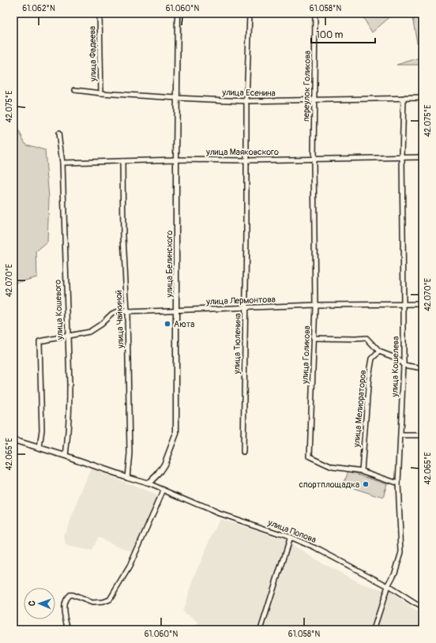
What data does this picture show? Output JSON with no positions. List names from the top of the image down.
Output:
{
  "streets": {
    "street": [
      "улица Фадеева",
      "переулок Голикова",
      "улица Есенина",
      "улица Маяковского",
      "улица Белинского",
      "улица Лермонтова",
      "улица Кошевого",
      "улица Чайкиной",
      "улица Тюленина",
      "улица Голикова",
      "улица Кошелева",
      "улица Мелиораторов",
      "улица Попова"
    ]
  },
  "crossings": [
    ["улица Фадеева", "улица Есенина"],
    ["переулок Голикова", "улица Есенина"],
    ["переулок Голикова", "улица Маяковского"],
    ["переулок Голикова", "улица Голикова"],
    ["улица Есенина", "улица Белинского"],
    ["улица Есенина", "улица Тюленина"],
    ["улица Есенина", "улица Кошелева"],
    ["улица Маяковского", "улица Белинского"],
    ["улица Маяковского", "улица Кошевого"],
    ["улица Маяковского", "улица Чайкиной"],
    ["улица Маяковского", "улица Тюленина"],
    ["улица Маяковского", "улица Голикова"],
    ["улица Маяковского", "улица Кошелева"],
    ["улица Белинского", "улица Лермонтова"],
    ["улица Белинского", "улица Попова"],
    ["улица Лермонтова", "улица Кошевого"],
    ["улица Лермонтова", "улица Чайкиной"],
    ["улица Лермонтова", "улица Тюленина"],
    ["улица Лермонтова", "улица Голикова"],
    ["улица Лермонтова", "улица Кошелева"],
    ["улица Голикова", "улица Кошелева"],
    ["улица Голикова", "улица Мелиораторов"],
    ["улица Кошелева", "улица Попова"]
  ],
  "places": ["Аюта", "спортплощадка"],
  "scale_bar": "100 m",
  "north": "left",
  "coordinates": [
    "61.062°N",
    "61.060°N",
    "61.058°N",
    "42.075°E",
    "42.070°E",
    "42.065°E"
  ]
}
